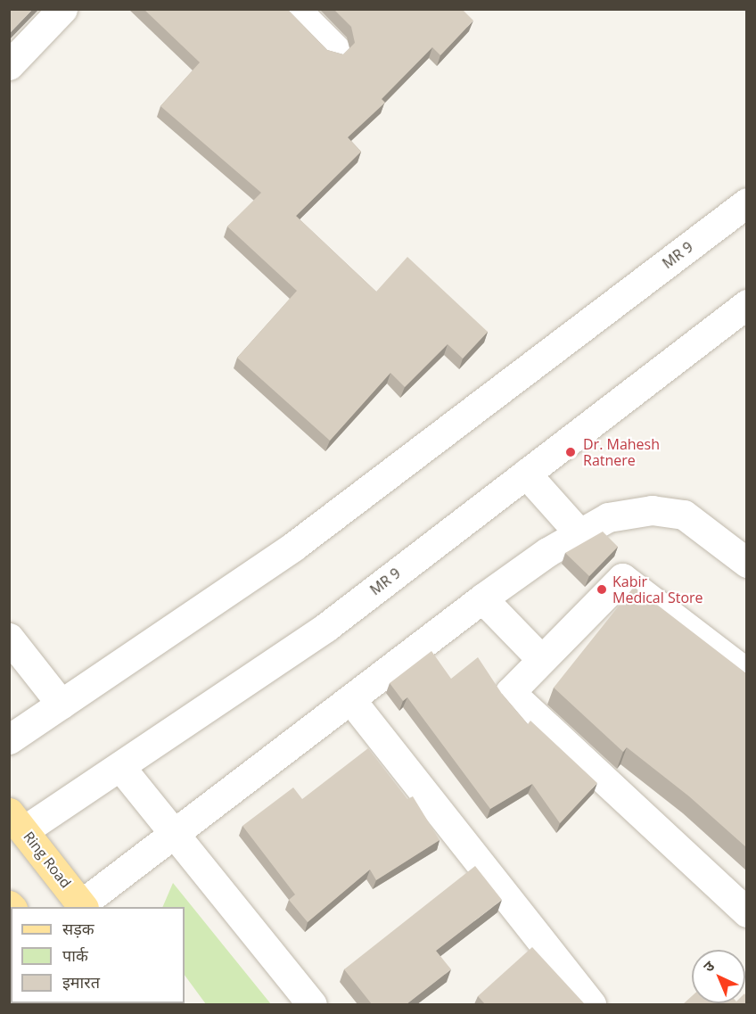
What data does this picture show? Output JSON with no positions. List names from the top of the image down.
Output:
{
  "streets": {
    "main road": ["Ring Road"],
    "street": ["MR 9"]
  },
  "crossings": [
    ["MR 9", "Ring Road"]
  ],
  "places": ["Dr. Mahesh Ratnere", "Kabir Medical Store"],
  "legend": ["सड़क", "पार्क", "इमारत"],
  "north": "top left"
}
